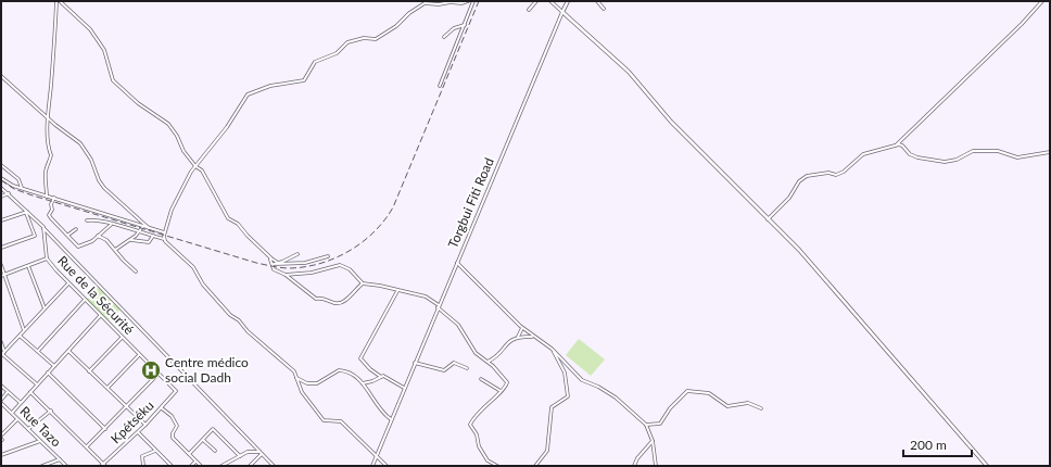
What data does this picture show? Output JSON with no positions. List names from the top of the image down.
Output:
{
  "streets": {
    "street": [
      "Torgbui Fiti Road",
      "Rue de la Sécurité",
      "Kpétséku",
      "Rue Tazo"
    ]
  },
  "crossings": [
    ["Rue de la Sécurité", "Kpétséku"]
  ],
  "places": {
    "hospital": ["Centre médico social Dadh"]
  },
  "scale_bar": "200 m"
}
